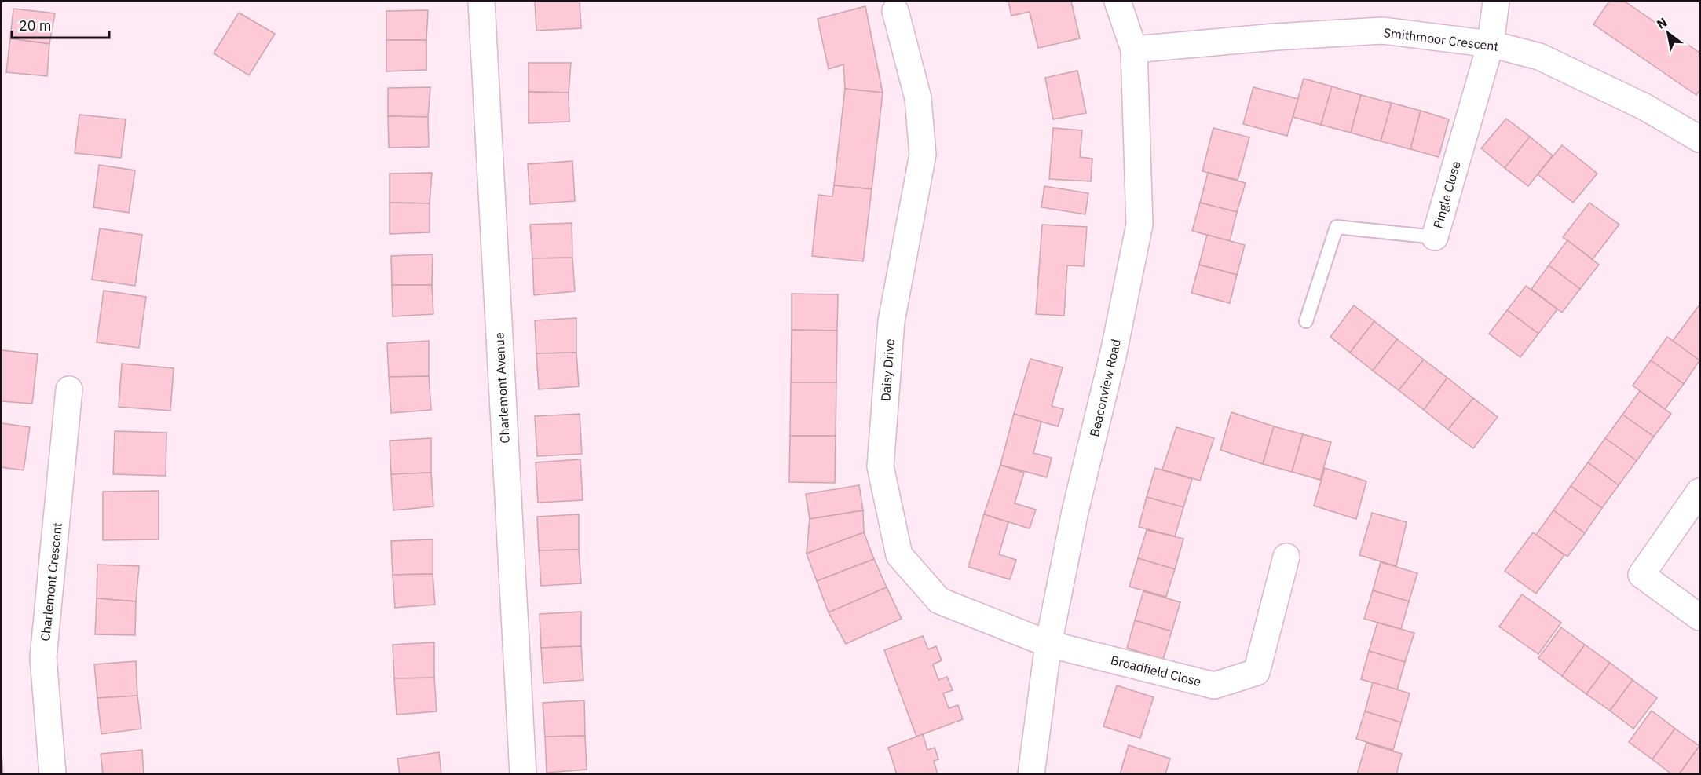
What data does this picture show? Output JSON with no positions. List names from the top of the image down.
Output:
{
  "streets": {
    "street": [
      "Smithmoor Crescent",
      "Pingle Close",
      "Daisy Drive",
      "Charlemont Avenue",
      "Beaconview Road",
      "Charlemont Crescent",
      "Broadfield Close"
    ]
  },
  "crossings": [
    ["Smithmoor Crescent", "Pingle Close"],
    ["Smithmoor Crescent", "Beaconview Road"],
    ["Daisy Drive", "Beaconview Road"],
    ["Daisy Drive", "Broadfield Close"],
    ["Beaconview Road", "Broadfield Close"]
  ],
  "scale_bar": "20 m",
  "north": "top left"
}
